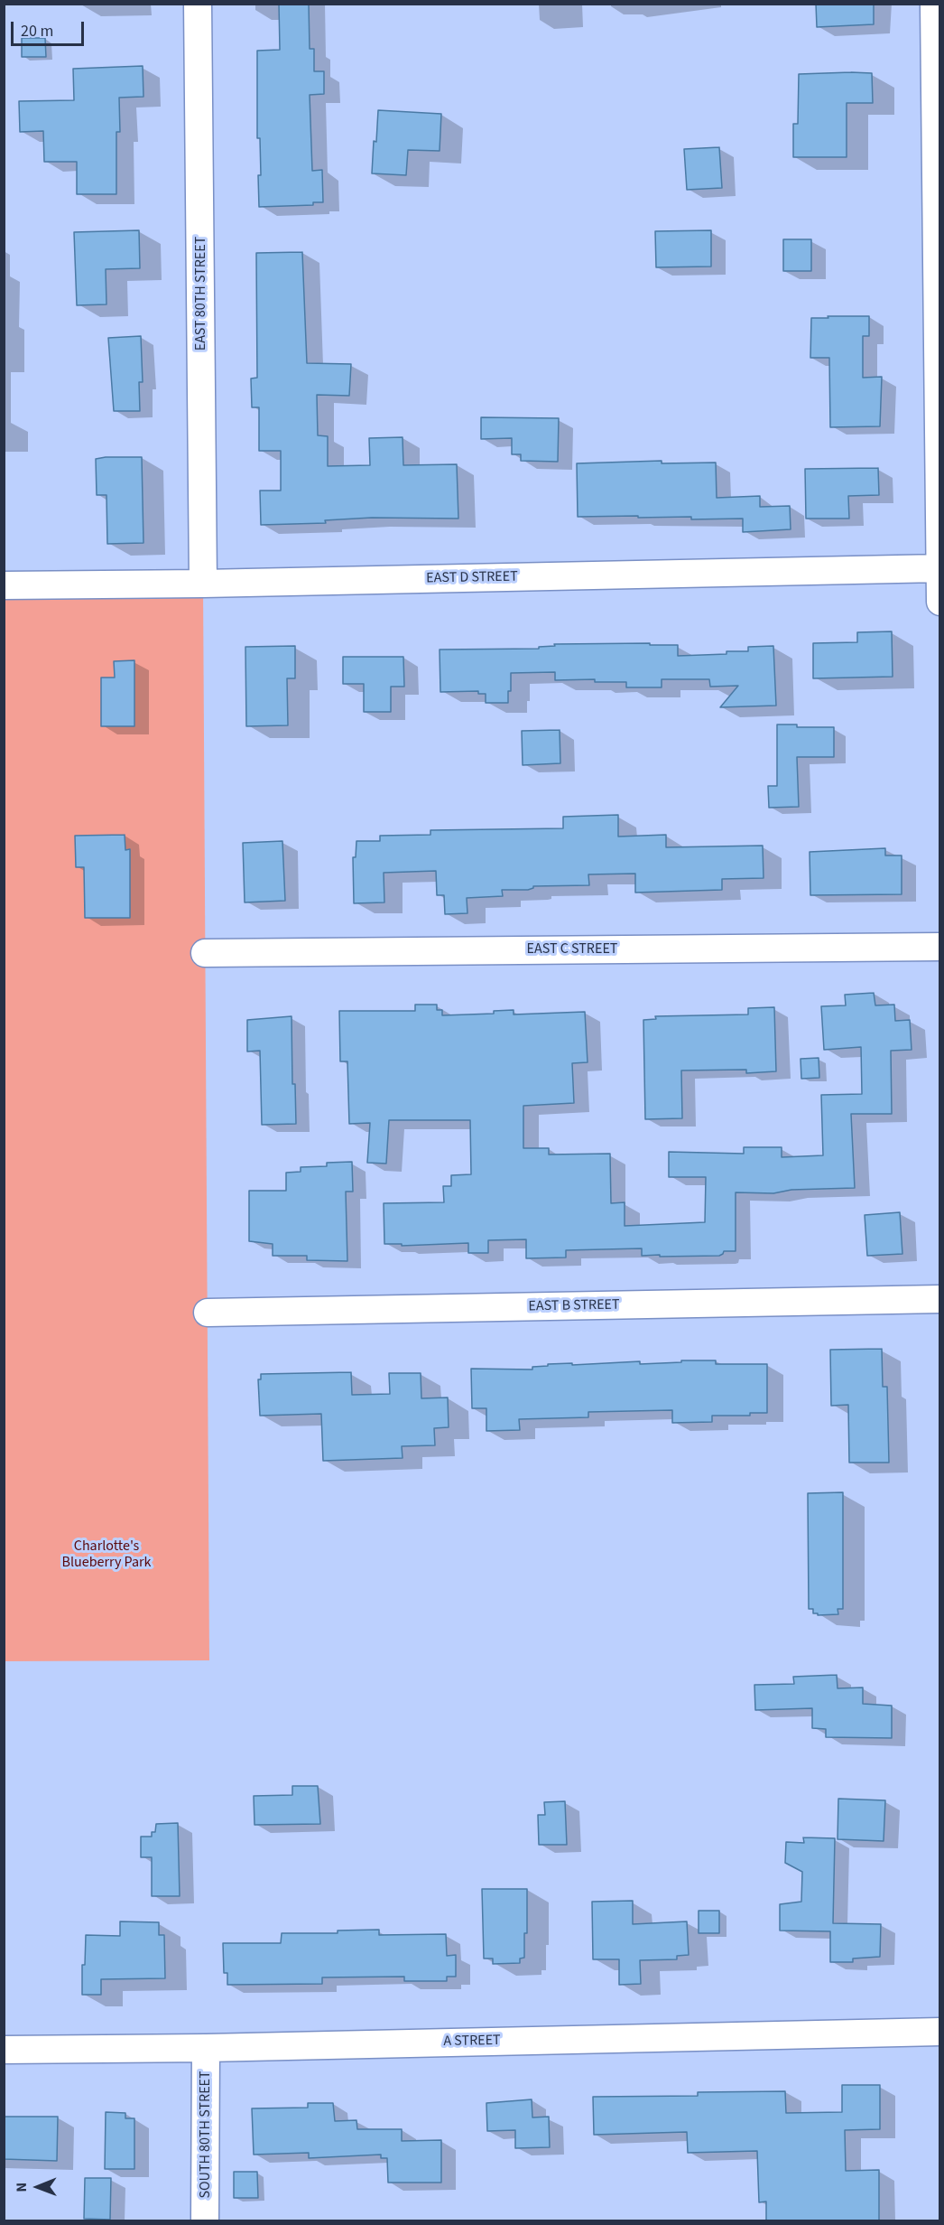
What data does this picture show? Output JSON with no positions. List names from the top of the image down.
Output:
{
  "streets": {
    "street": [
      "EAST 80TH STREET",
      "EAST D STREET",
      "EAST C STREET",
      "EAST B STREET",
      "A STREET",
      "SOUTH 80TH STREET"
    ]
  },
  "crossings": [
    ["EAST 80TH STREET", "EAST D STREET"],
    ["A STREET", "SOUTH 80TH STREET"]
  ],
  "parks": ["Charlotte's Blueberry Park"],
  "scale_bar": "20 m",
  "north": "left"
}
